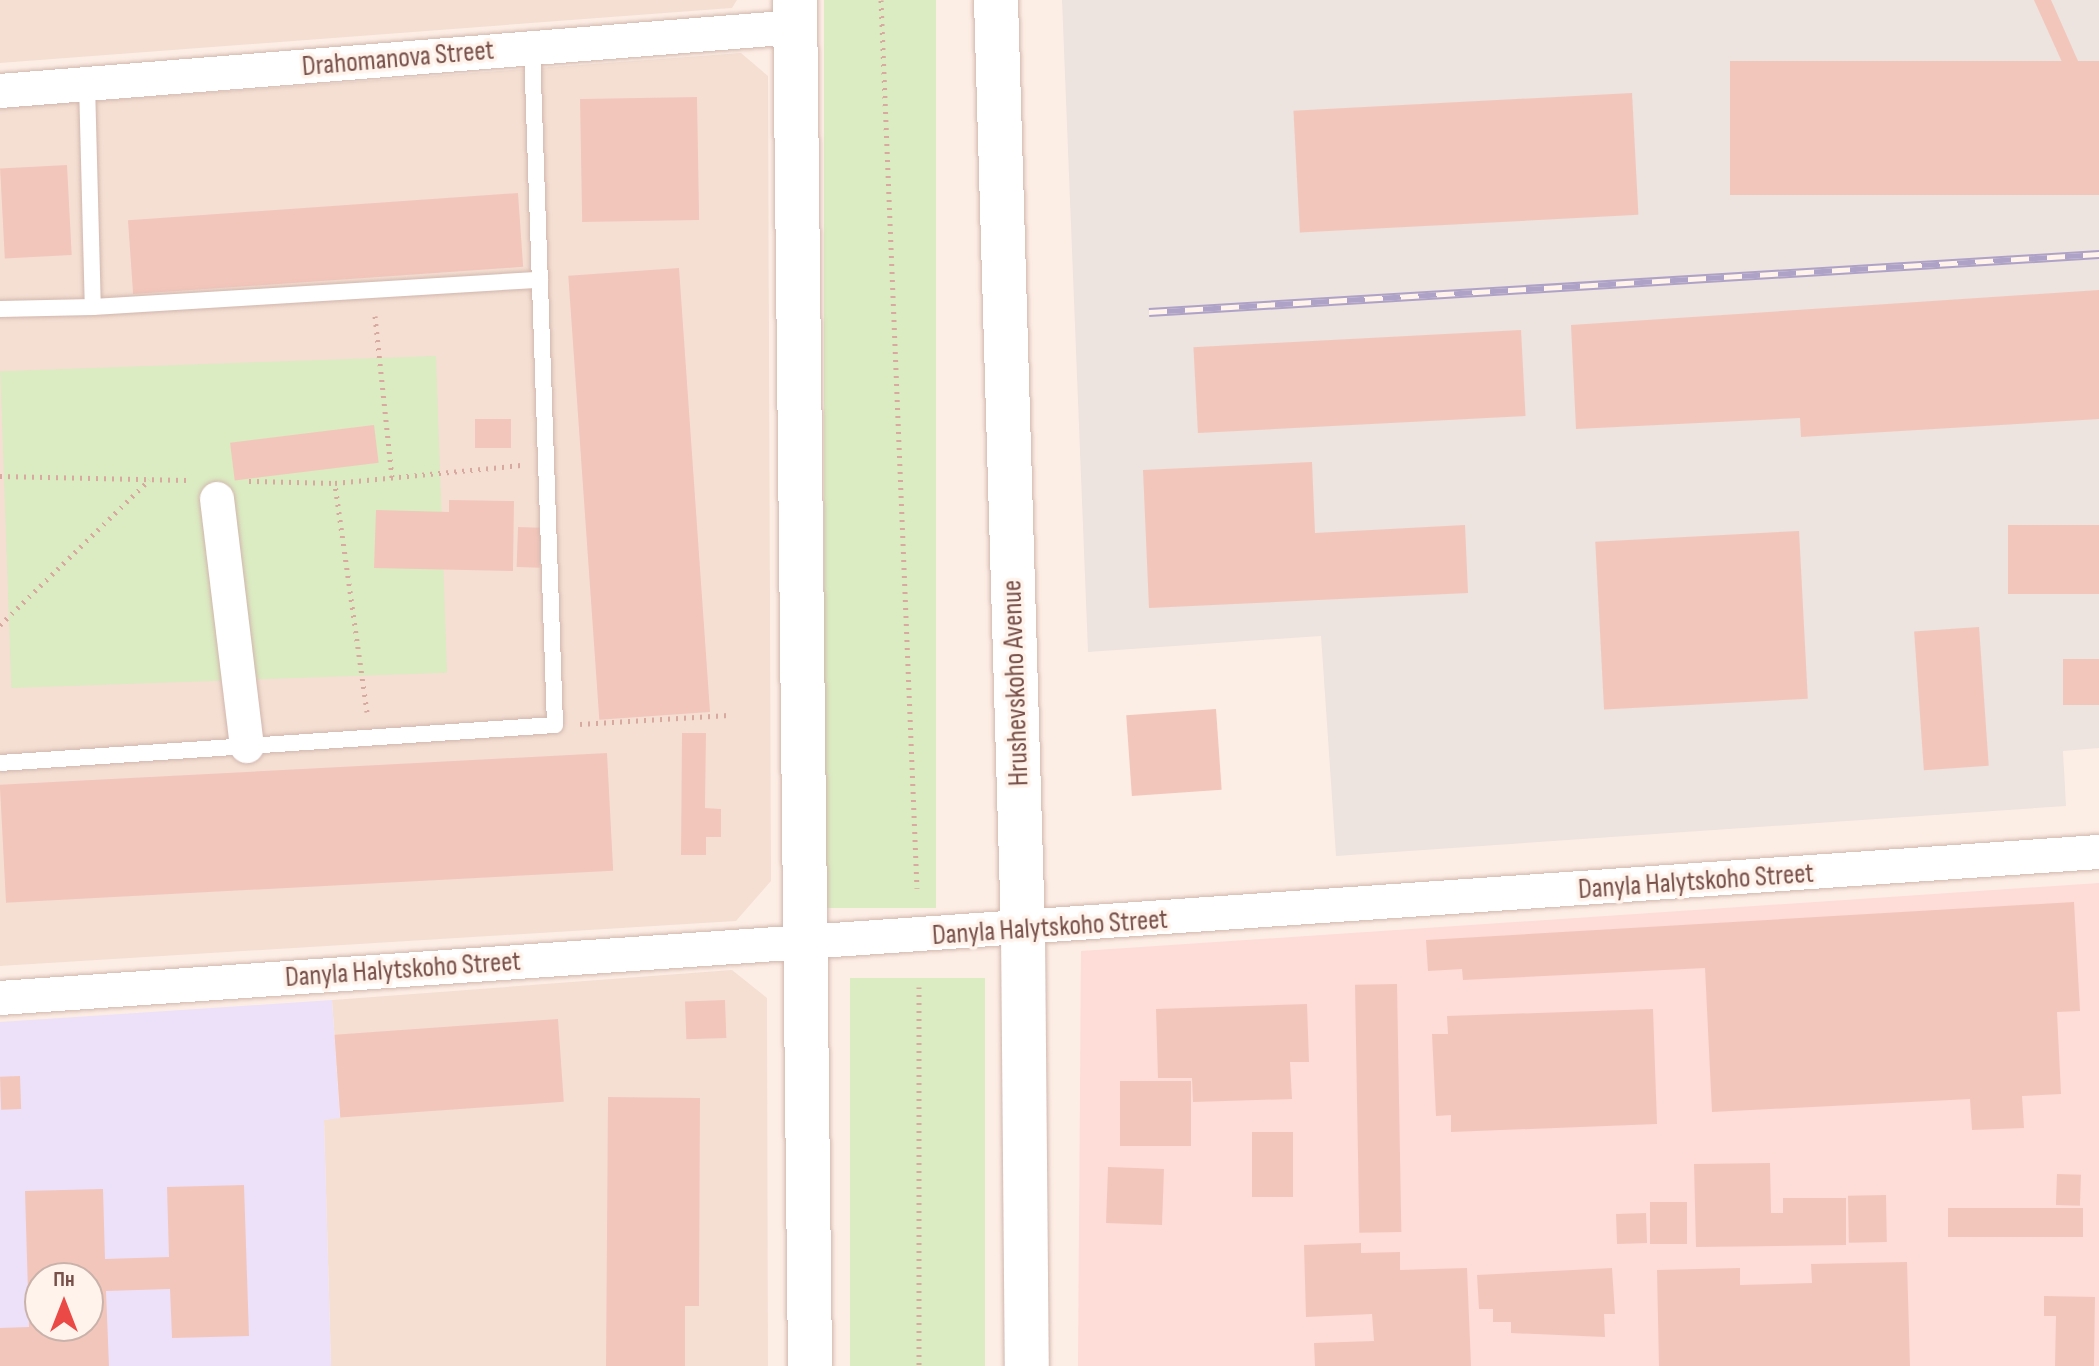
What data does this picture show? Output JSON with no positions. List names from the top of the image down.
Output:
{
  "streets": {
    "main road": ["Hrushevskoho Avenue"],
    "street": ["Drahomanova Street", "Danyla Halytskoho Street"]
  },
  "crossings": [
    ["Hrushevskoho Avenue", "Danyla Halytskoho Street"]
  ],
  "north": "top"
}
